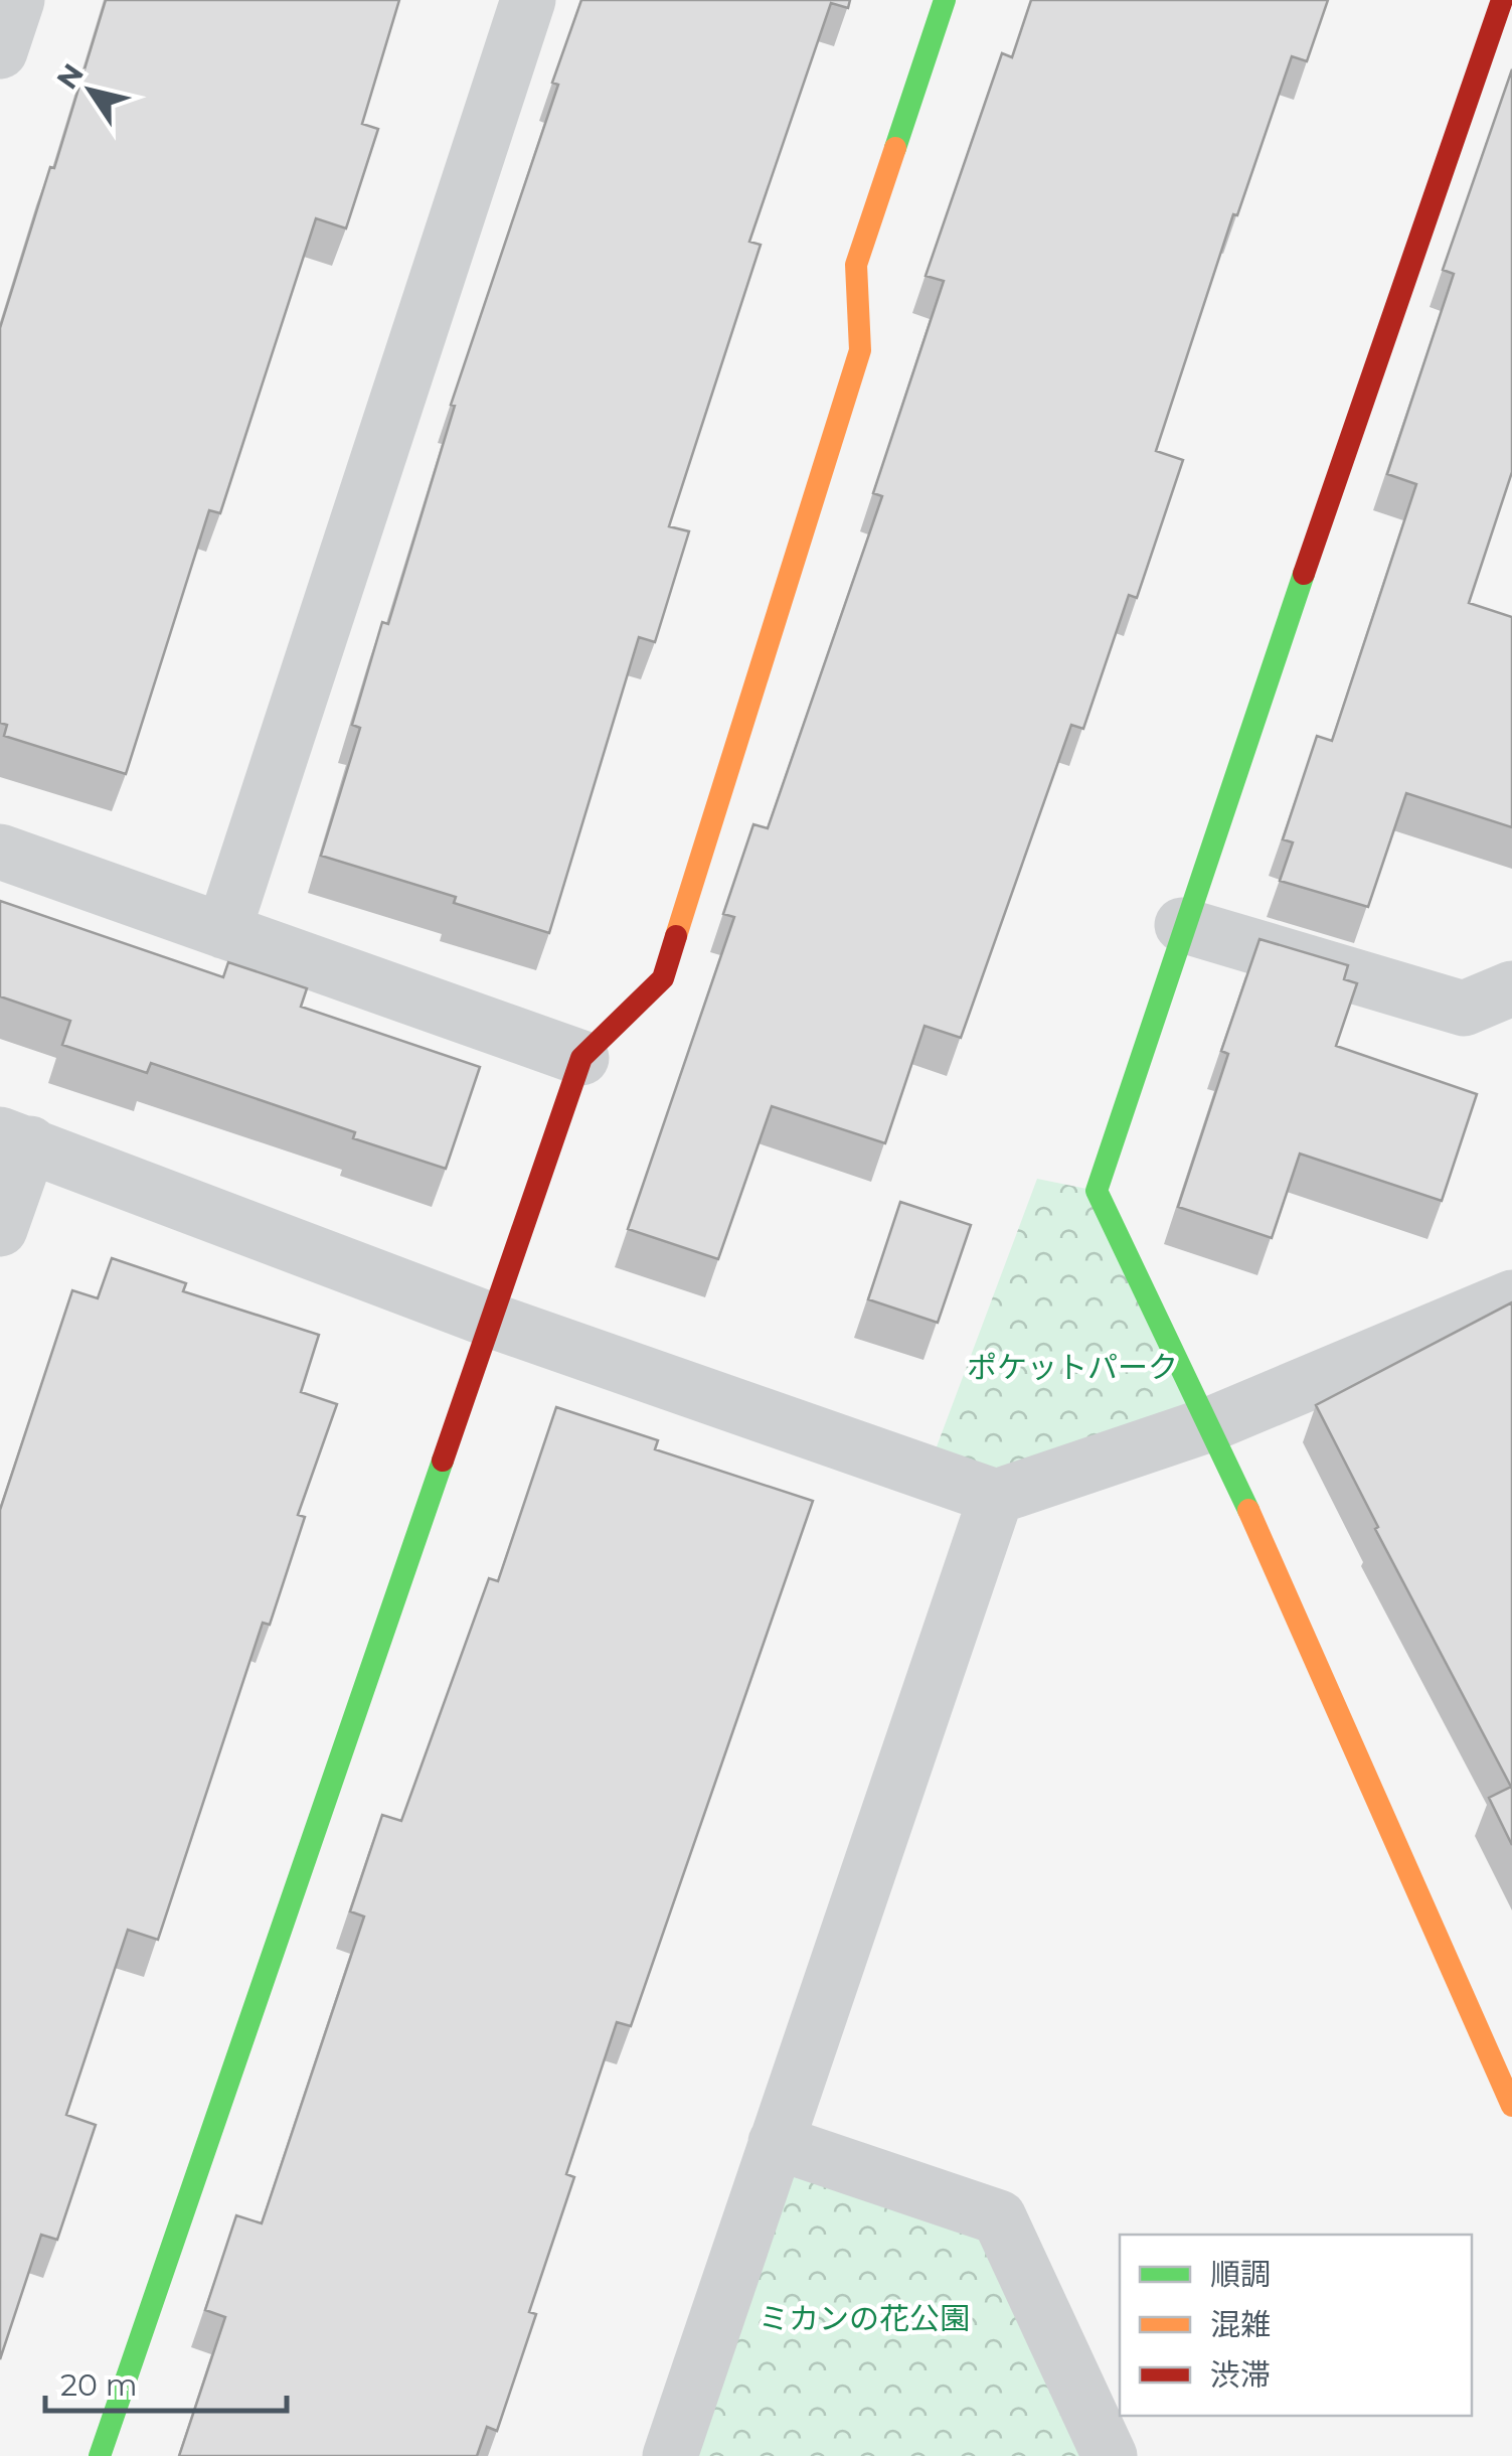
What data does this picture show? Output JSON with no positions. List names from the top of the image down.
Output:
{
  "parks": ["ポケットパーク", "ミカンの花公園"],
  "legend": ["順調", "混雑", "渋滞"],
  "scale_bar": "20 m",
  "north": "top left"
}
